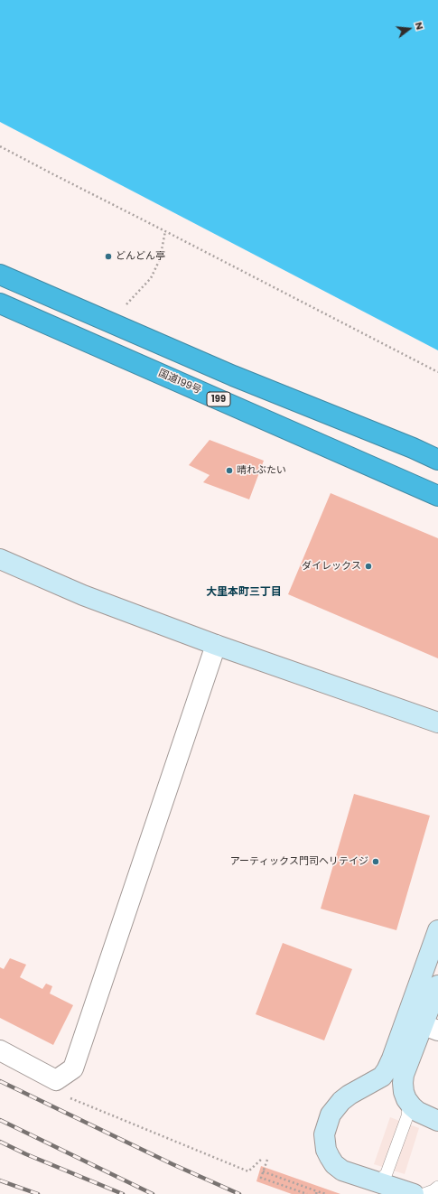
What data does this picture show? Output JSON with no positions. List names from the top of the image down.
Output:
{
  "streets": {
    "highway": ["国道199号", "199"]
  },
  "districts": ["大里本町三丁目"],
  "places": [
    "どんどん亭",
    "晴れぶたい",
    "ダイレックス",
    "アーティックス門司ヘリテイジ"
  ],
  "north": "right"
}
